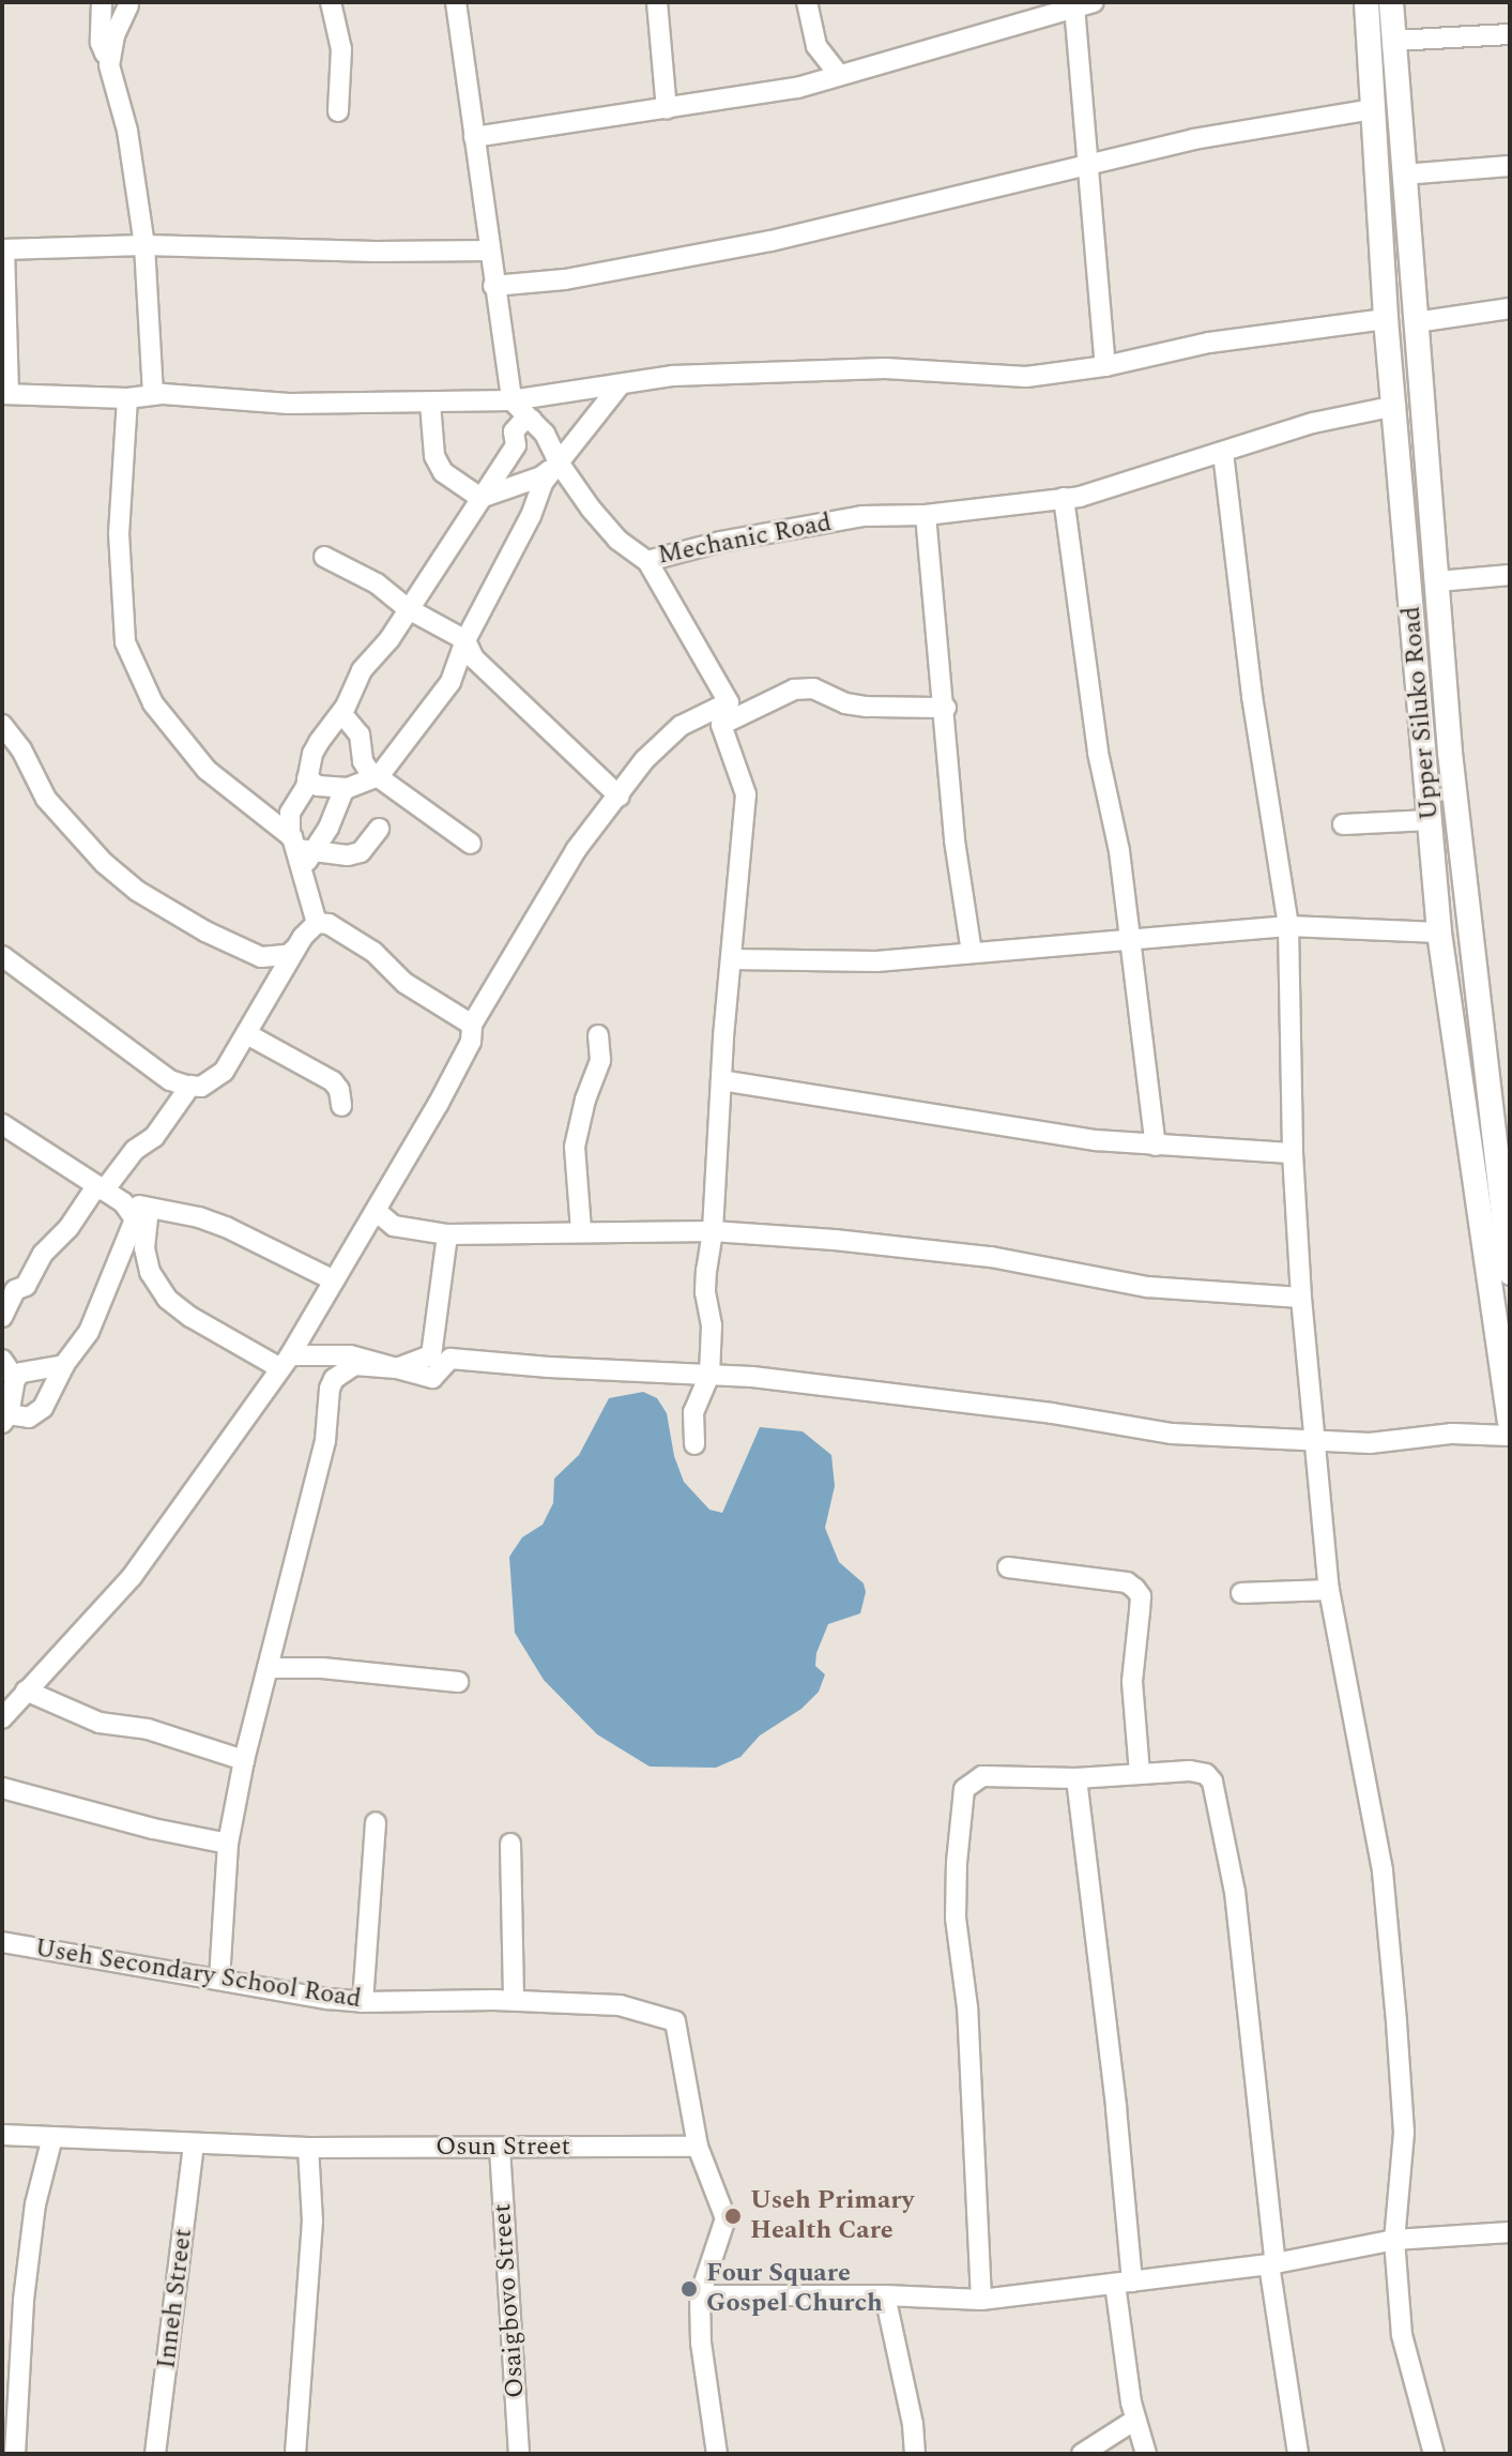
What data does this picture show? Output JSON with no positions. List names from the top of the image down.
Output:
{
  "streets": {
    "main road": ["Upper Siluko Road"],
    "street": [
      "Mechanic Road",
      "Useh Secondary School Road",
      "Osun Street",
      "Inneh Street",
      "Osaigbovo Street"
    ]
  },
  "crossings": [
    ["Mechanic Road", "Upper Siluko Road"],
    ["Useh Secondary School Road", "Osun Street"],
    ["Osun Street", "Inneh Street"],
    ["Osun Street", "Osaigbovo Street"]
  ],
  "places": ["Useh Primary Health Care", "Four Square Gospel Church"]
}
